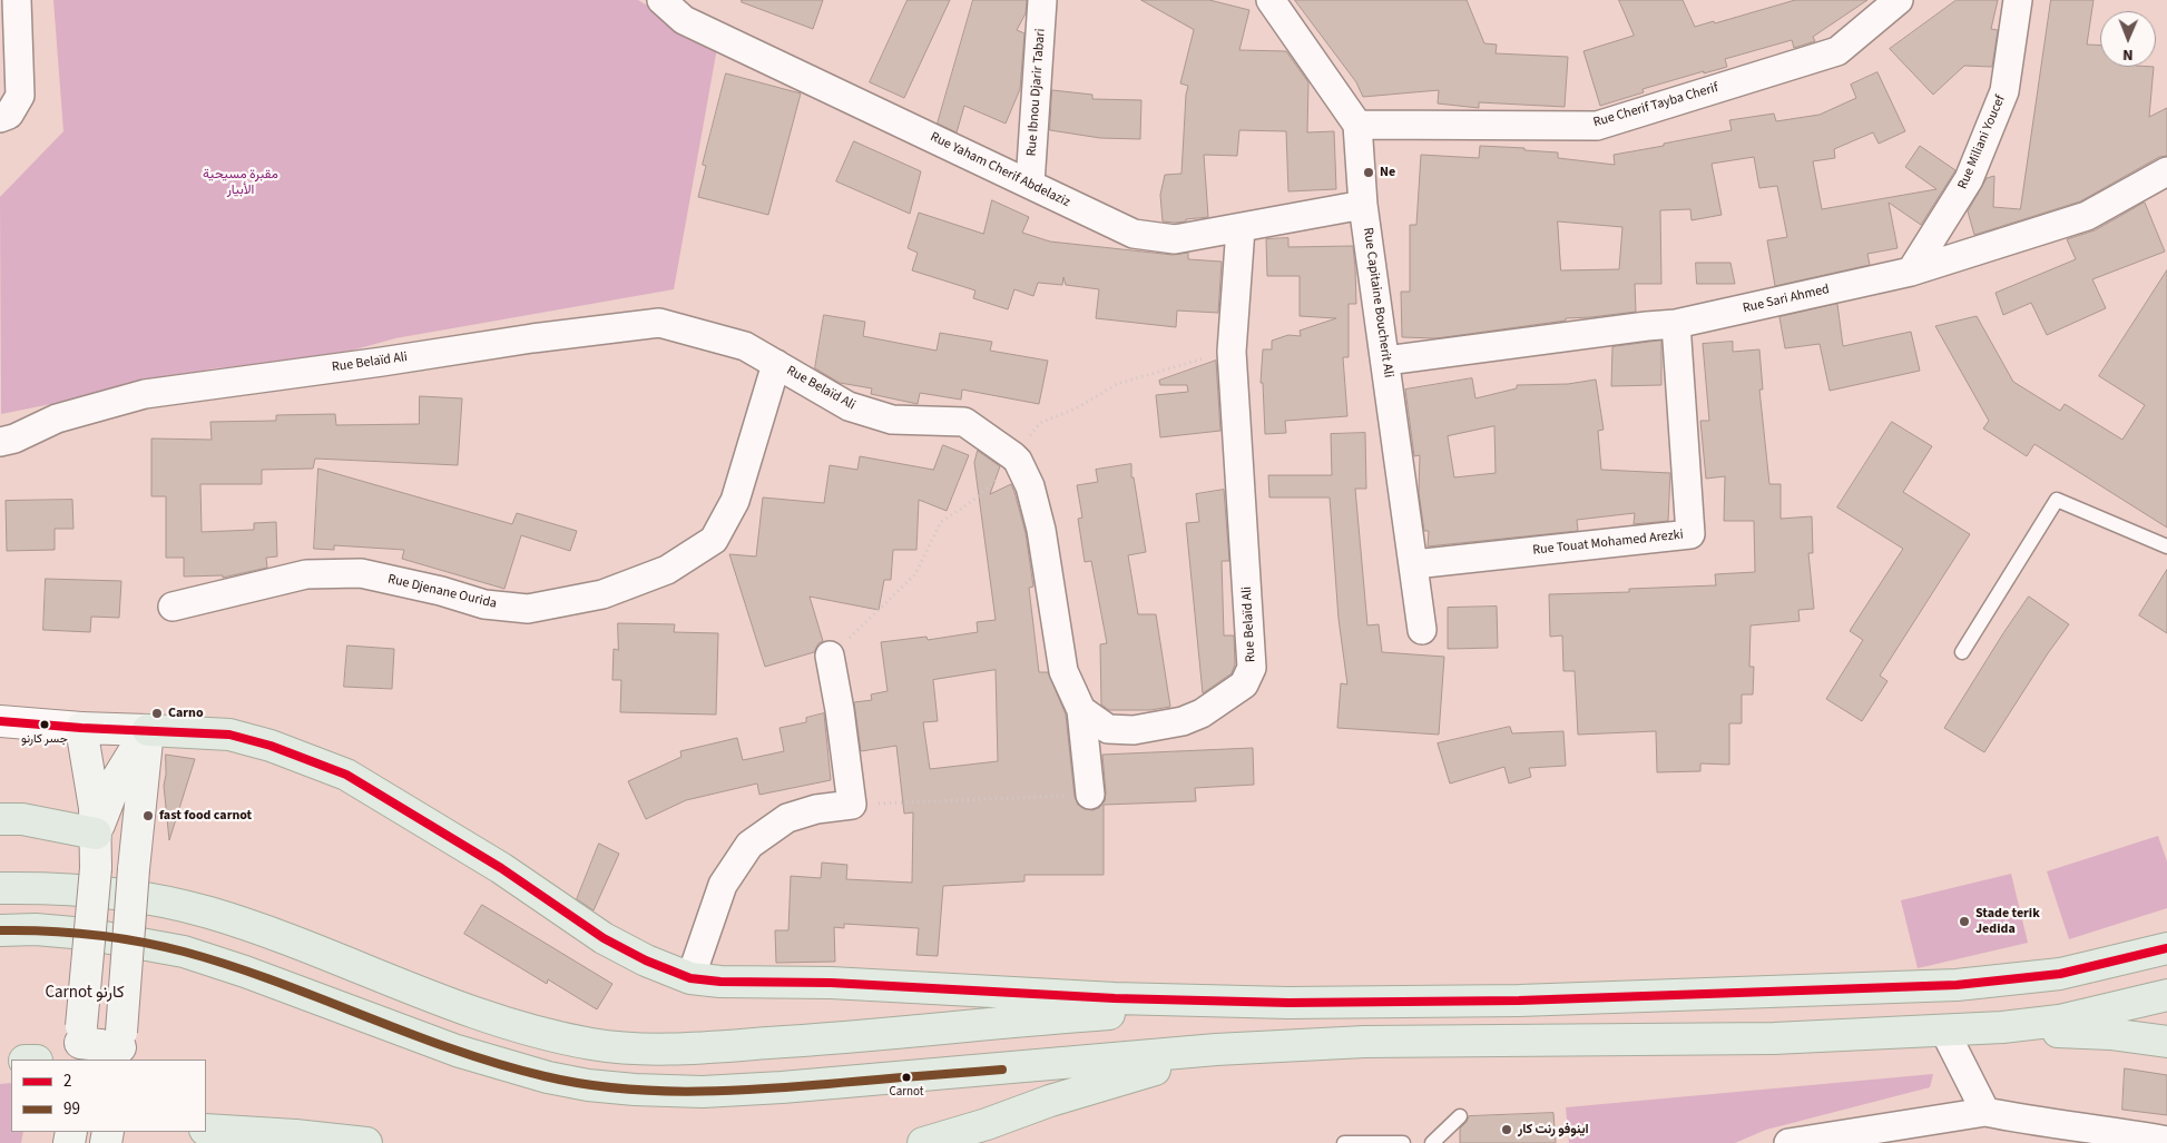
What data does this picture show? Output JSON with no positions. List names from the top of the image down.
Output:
{
  "streets": {
    "street": [
      "Rue Ibnou Djarir Tabari",
      "Rue Cherif Tayba Cherif",
      "Rue Miliani Youcef",
      "Rue Yaham Cherif Abdelaziz",
      "Rue Sari Ahmed",
      "Rue Capitaine Boucherit Ali",
      "Rue Belaïd Ali",
      "Rue Touat Mohamed Arezki",
      "Rue Djenane Ourida"
    ]
  },
  "crossings": [
    ["Rue Ibnou Djarir Tabari", "Rue Yaham Cherif Abdelaziz"],
    ["Rue Cherif Tayba Cherif", "Rue Capitaine Boucherit Ali"],
    ["Rue Miliani Youcef", "Rue Sari Ahmed"],
    ["Rue Yaham Cherif Abdelaziz", "Rue Capitaine Boucherit Ali"],
    ["Rue Yaham Cherif Abdelaziz", "Rue Belaïd Ali"],
    ["Rue Sari Ahmed", "Rue Capitaine Boucherit Ali"],
    ["Rue Sari Ahmed", "Rue Touat Mohamed Arezki"],
    ["Rue Capitaine Boucherit Ali", "Rue Touat Mohamed Arezki"],
    ["Rue Belaïd Ali", "Rue Djenane Ourida"]
  ],
  "districts": ["Carnot كارنو"],
  "parks": ["مقبرة مسيحية الأبيار"],
  "places": [
    "Ne",
    "Carno",
    "جسر كارنو",
    "fast food carnot",
    "Stade terik Jedida",
    "Carnot",
    "اينوفو رنت كار"
  ],
  "lines": ["transit line 2", "transit line 99"],
  "legend": ["2", "99"],
  "north": "bottom"
}
